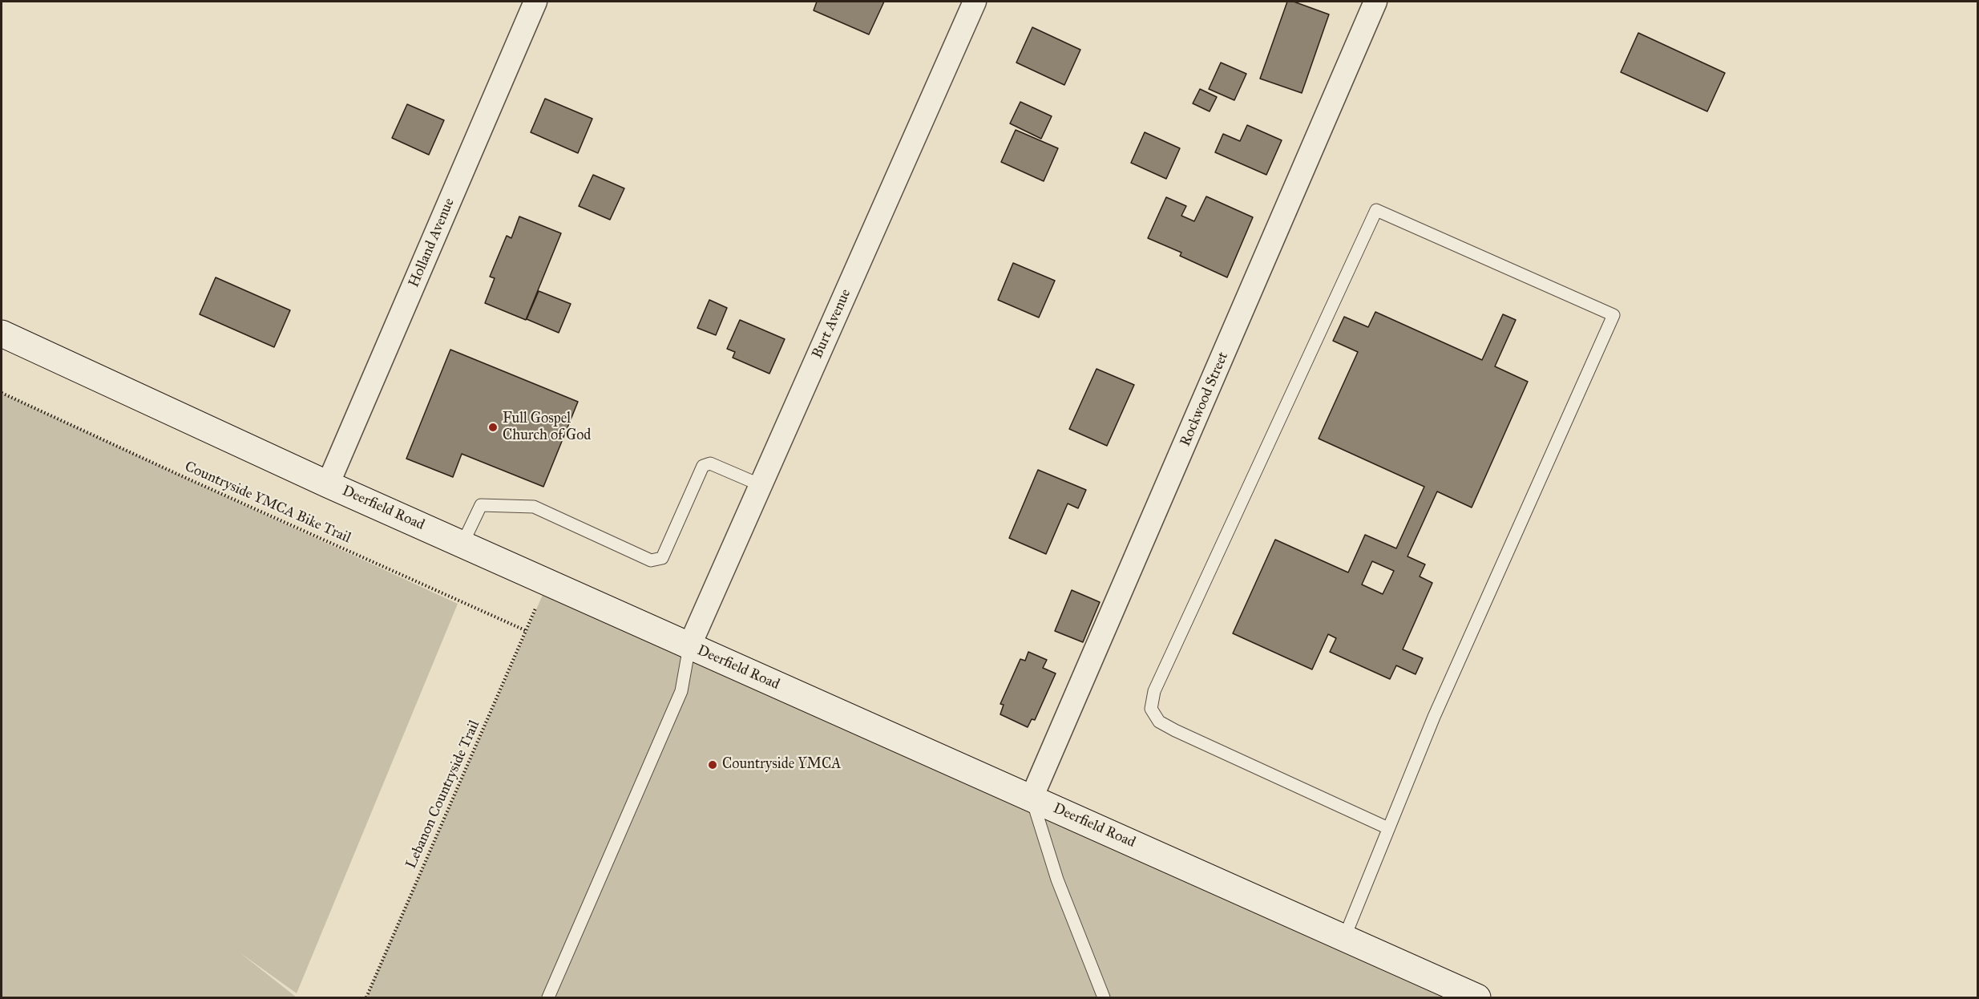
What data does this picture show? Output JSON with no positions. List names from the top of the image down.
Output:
{
  "streets": {
    "street": [
      "Holland Avenue",
      "Burt Avenue",
      "Rockwood Street",
      "Deerfield Road"
    ],
    "path": ["Countryside YMCA Bike Trail", "Lebanon Countryside Trail"]
  },
  "crossings": [
    ["Holland Avenue", "Deerfield Road"],
    ["Burt Avenue", "Deerfield Road"],
    ["Rockwood Street", "Deerfield Road"],
    ["Countryside YMCA Bike Trail", "Lebanon Countryside Trail"]
  ],
  "places": ["Full Gospel Church of God", "Countryside YMCA"]
}
